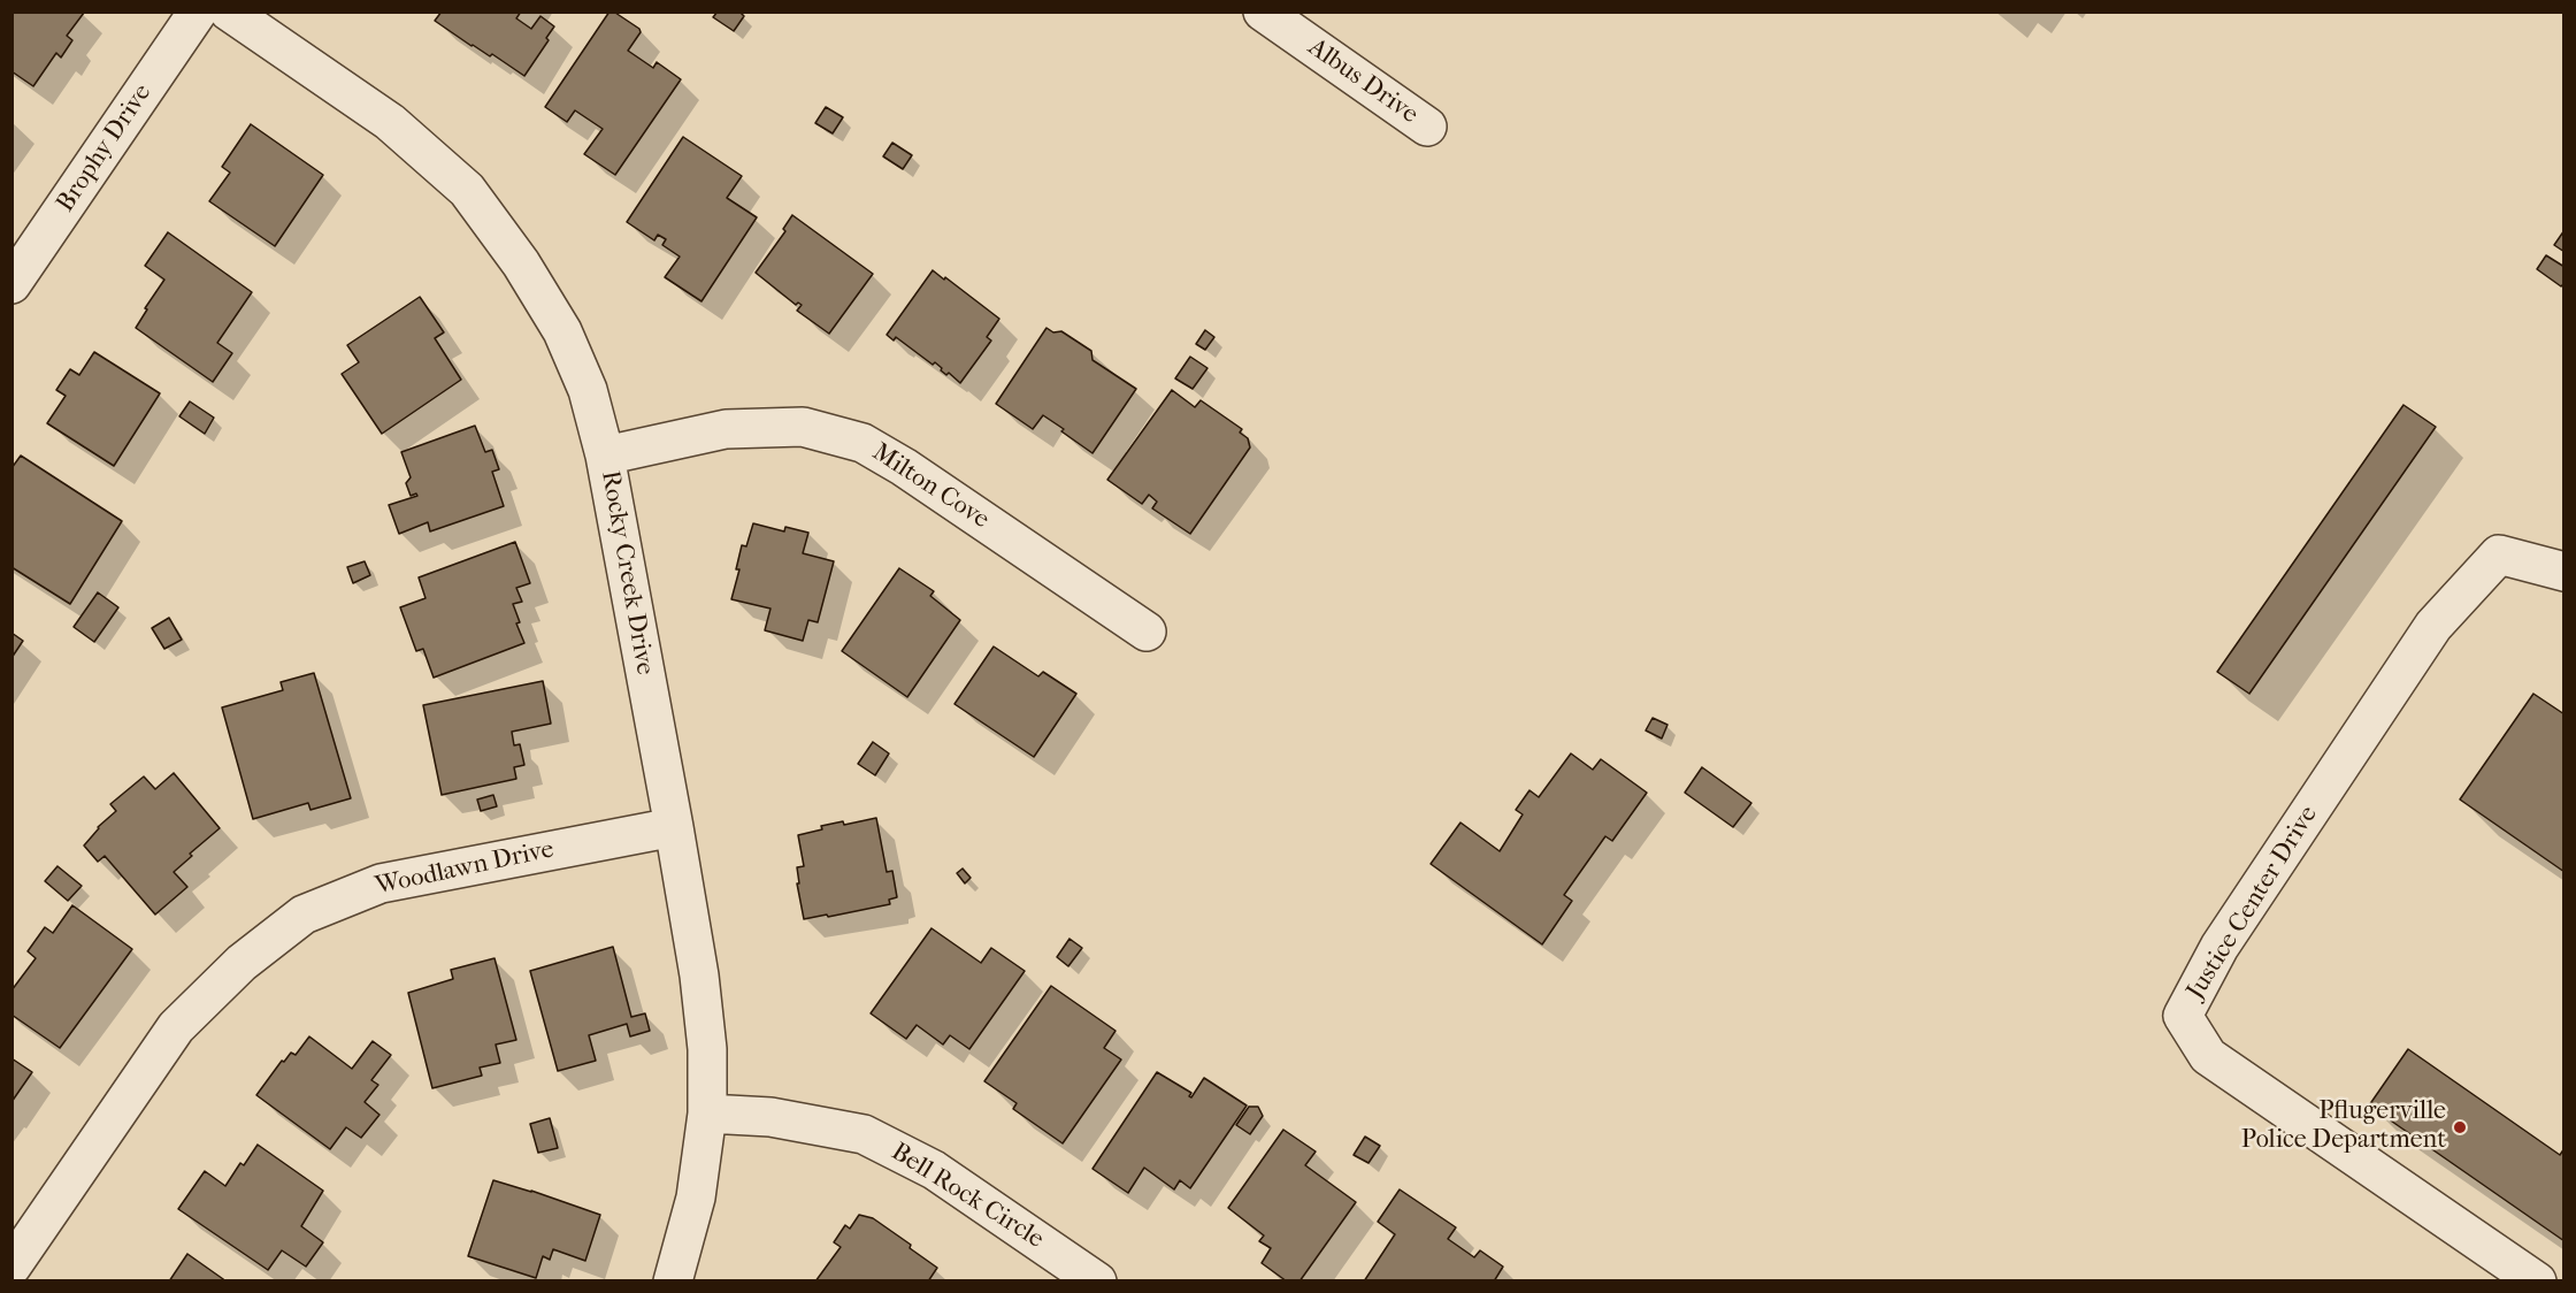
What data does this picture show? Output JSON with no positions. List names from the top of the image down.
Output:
{
  "streets": {
    "street": [
      "Albus Drive",
      "Brophy Drive",
      "Milton Cove",
      "Rocky Creek Drive",
      "Woodlawn Drive",
      "Justice Center Drive",
      "Bell Rock Circle"
    ]
  },
  "crossings": [
    ["Milton Cove", "Rocky Creek Drive"],
    ["Rocky Creek Drive", "Woodlawn Drive"],
    ["Rocky Creek Drive", "Bell Rock Circle"]
  ],
  "places": ["Pflugerville Police Department"]
}
